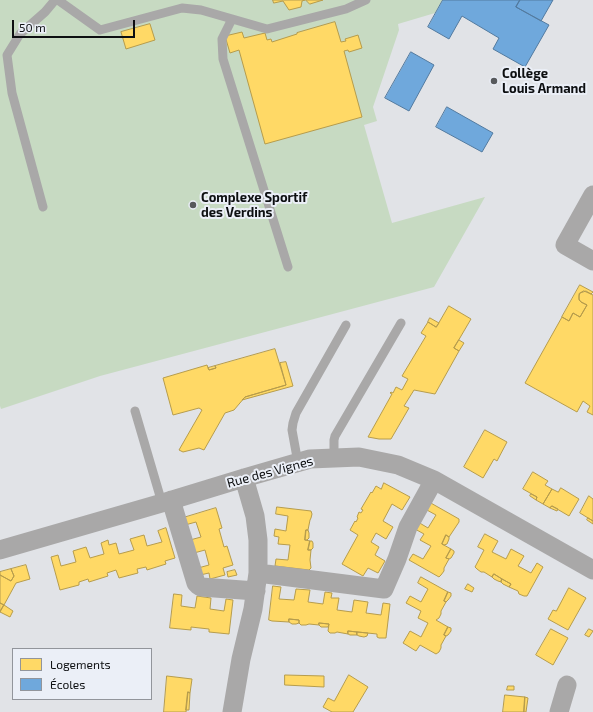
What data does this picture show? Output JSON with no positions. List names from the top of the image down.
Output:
{
  "streets": {
    "street": ["Rue des Vignes"]
  },
  "places": ["Collège Louis Armand", "Complexe Sportif des Verdins"],
  "legend": ["Logements", "Écoles"],
  "scale_bar": "50 m"
}
